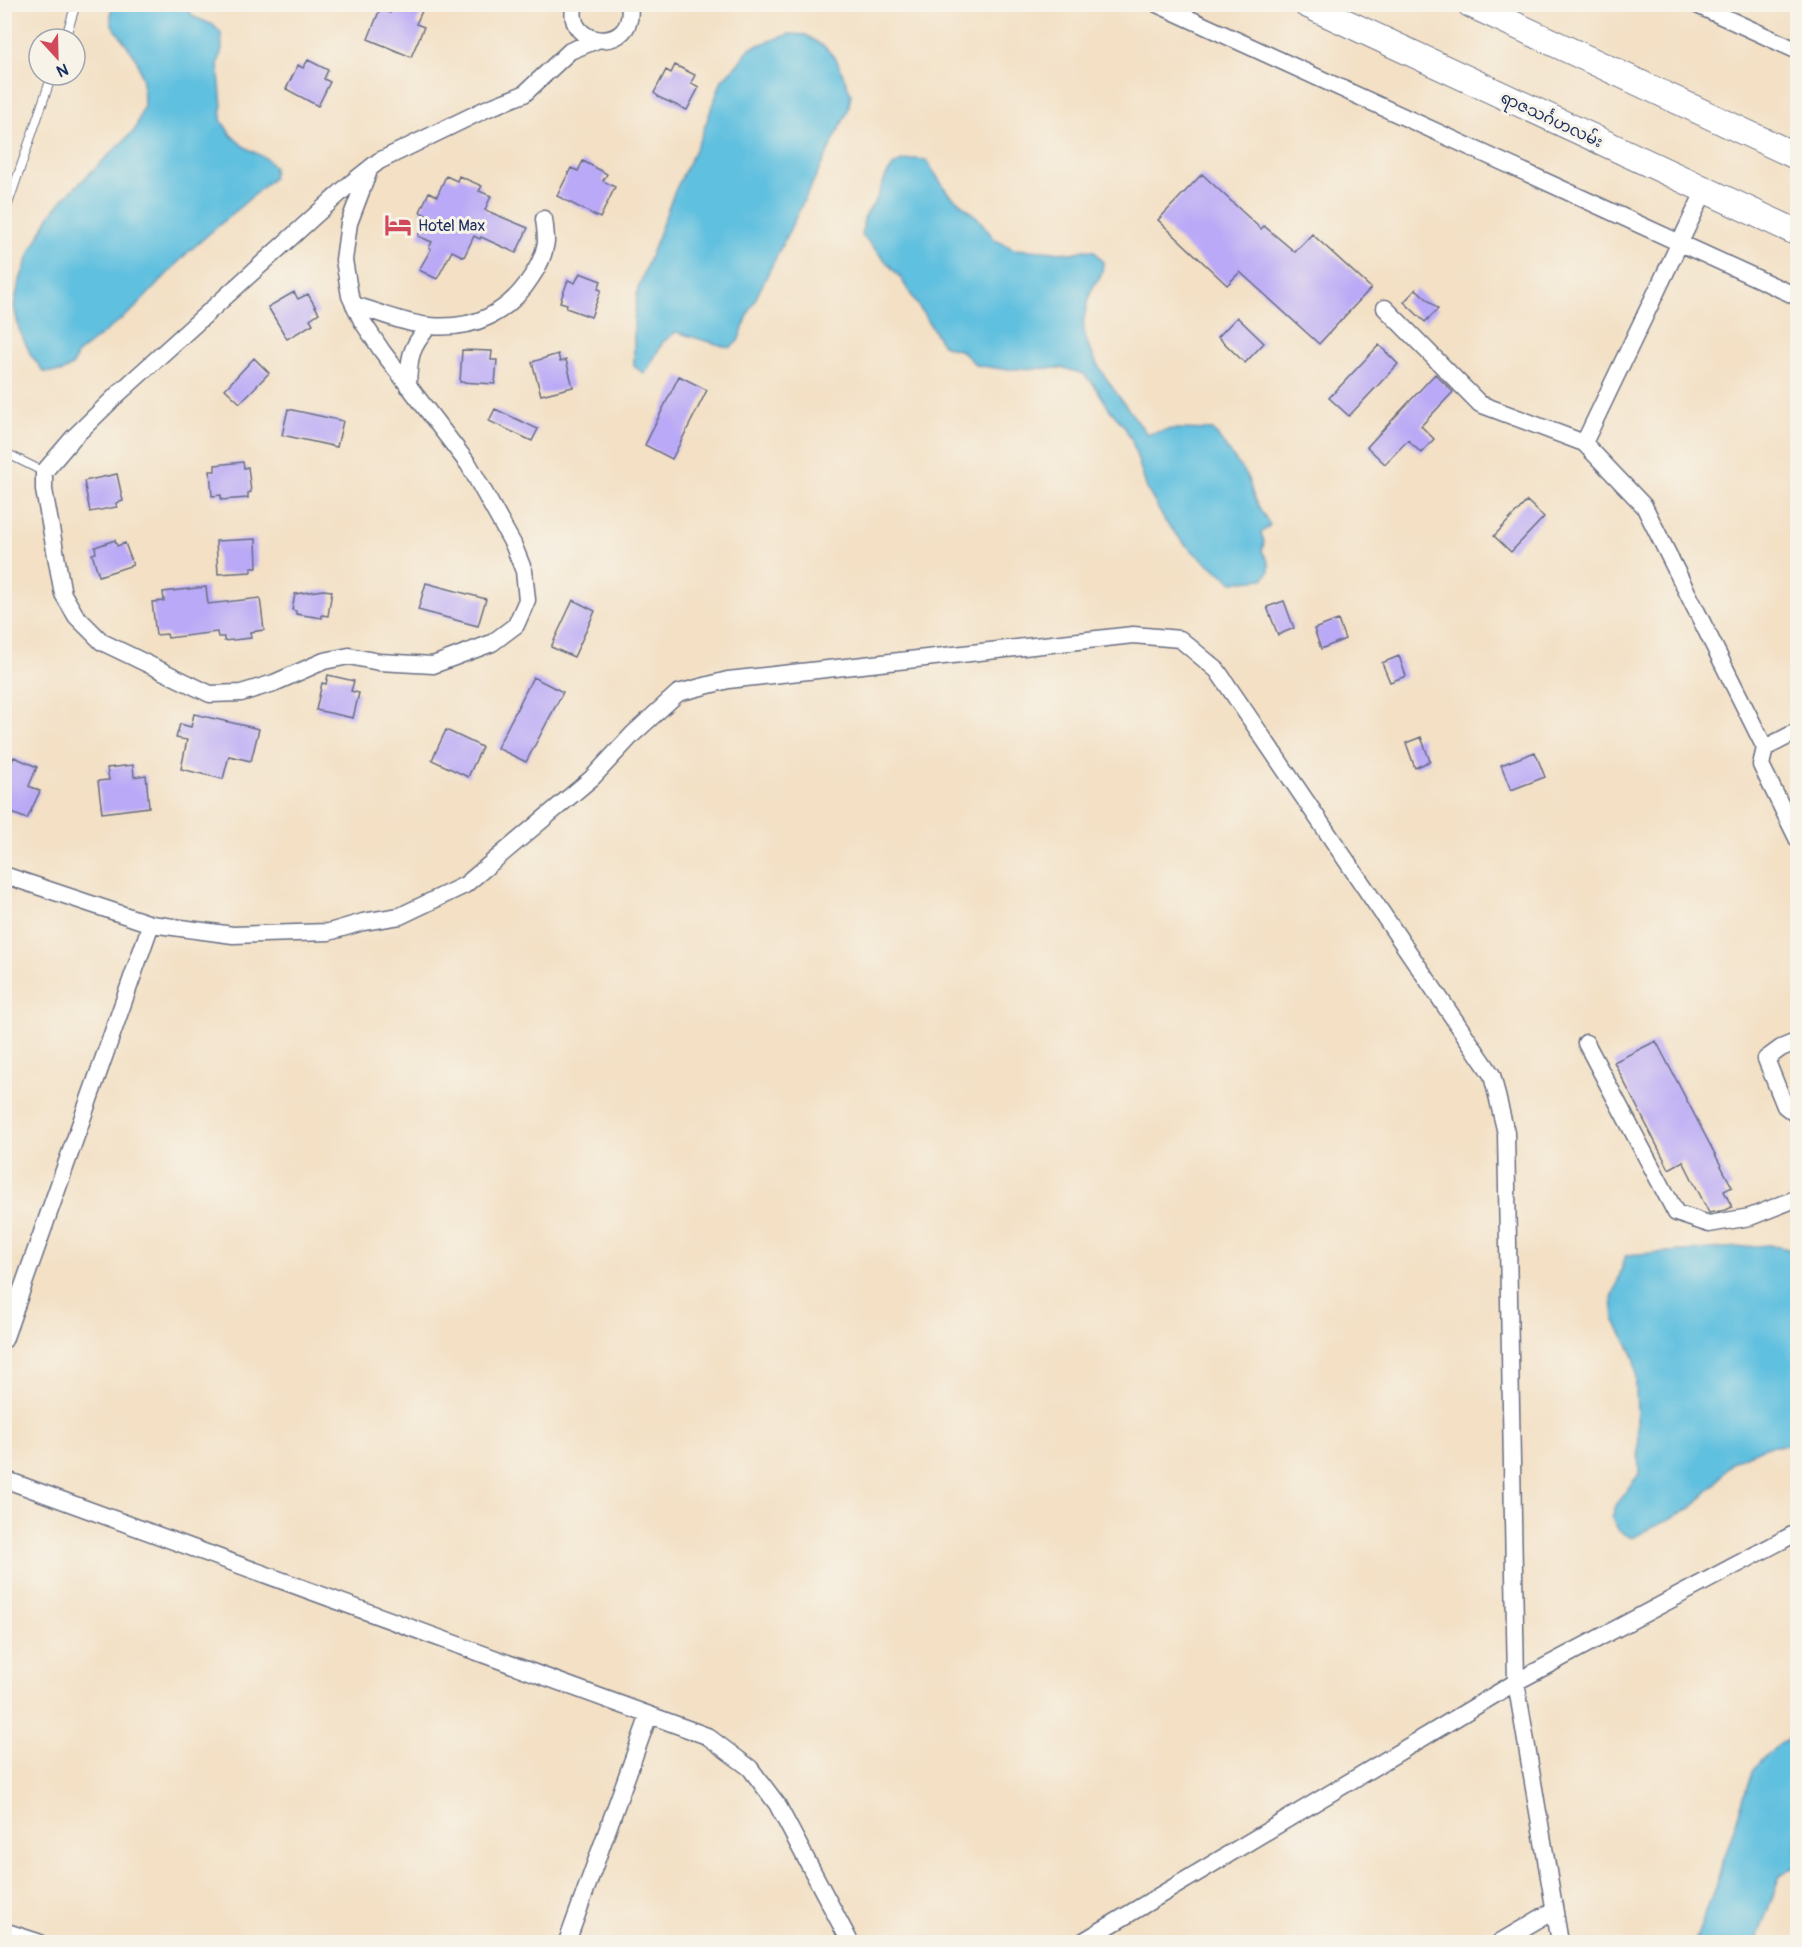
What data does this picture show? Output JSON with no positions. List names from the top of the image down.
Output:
{
  "streets": {
    "main road": ["ရာဇသင်္ဂဟလမ်း"]
  },
  "places": {
    "hotel": ["Hotel Max"]
  },
  "north": "bottom"
}
